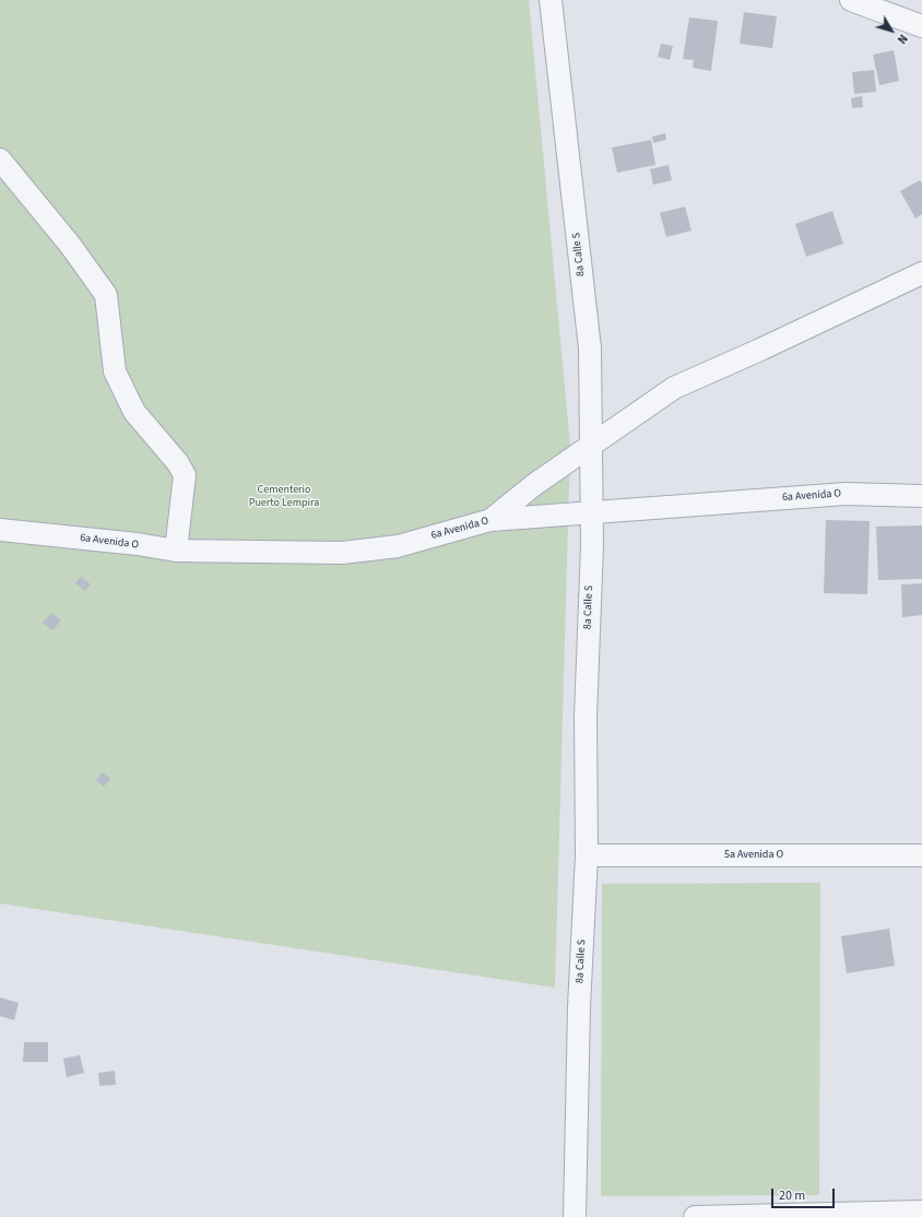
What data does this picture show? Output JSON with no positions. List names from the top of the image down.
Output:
{
  "streets": {
    "street": ["8a Calle S", "6a Avenida O", "5a Avenida O"]
  },
  "crossings": [
    ["8a Calle S", "6a Avenida O"],
    ["8a Calle S", "5a Avenida O"]
  ],
  "parks": ["Cementerio Puerto Lempira"],
  "scale_bar": "20 m",
  "north": "bottom right"
}
